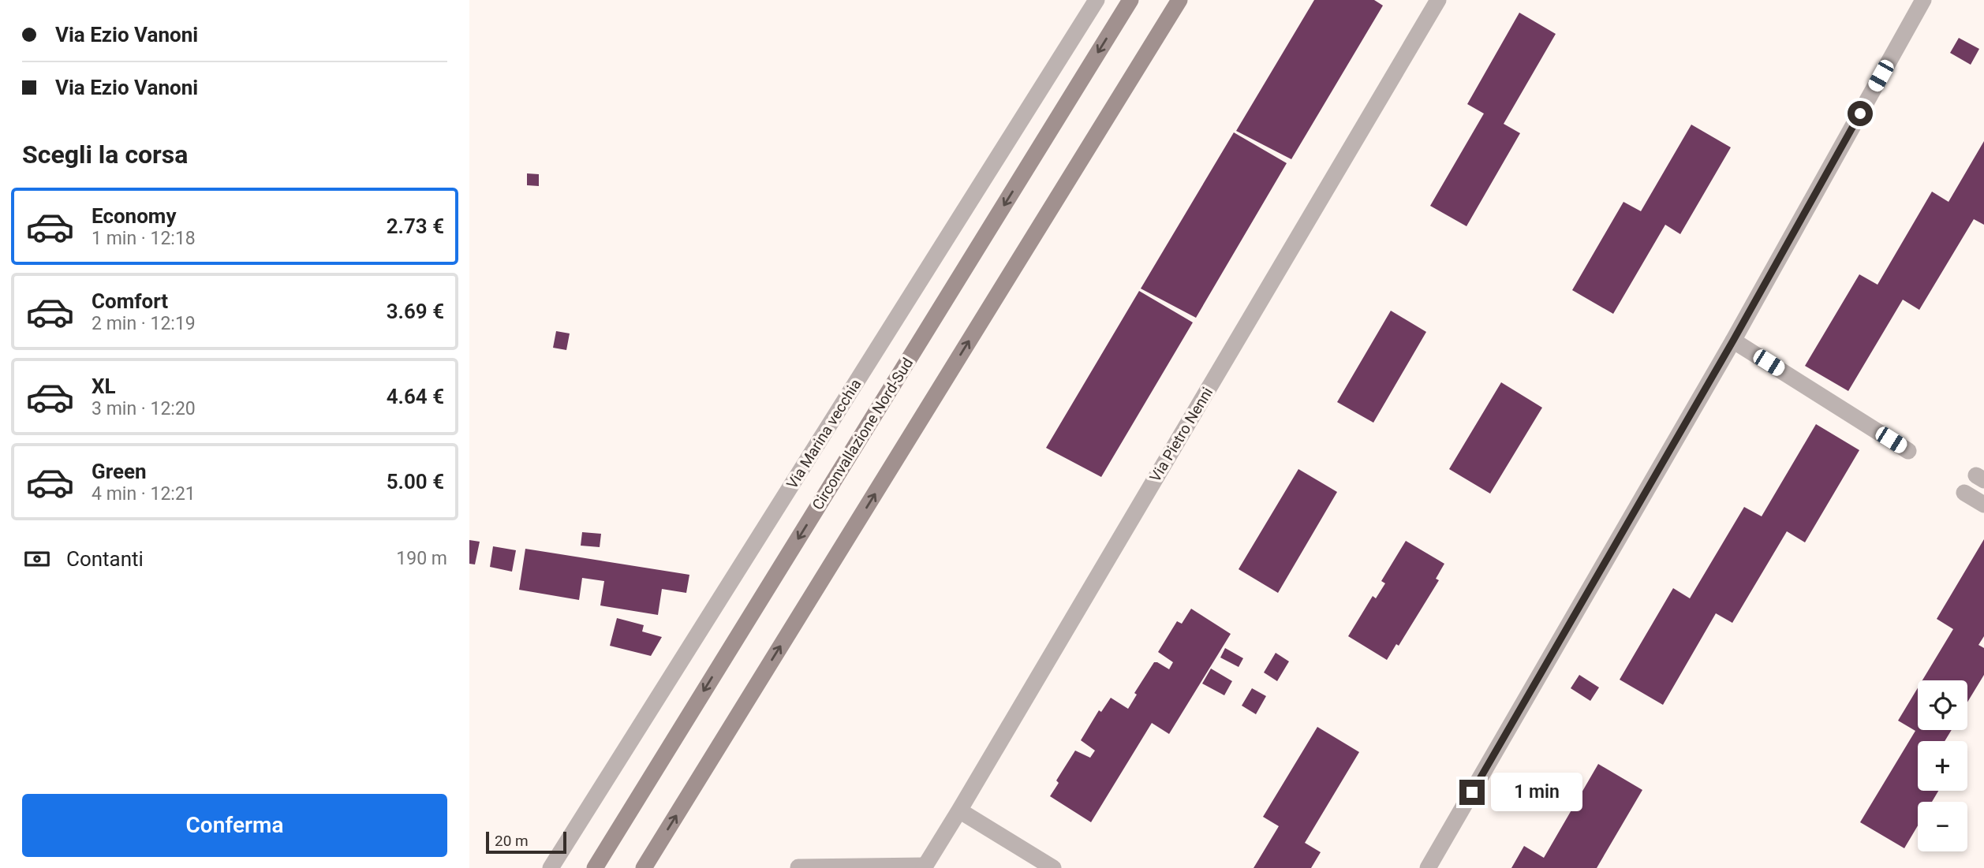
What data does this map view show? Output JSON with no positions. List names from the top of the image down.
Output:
{
  "streets": {
    "main road": ["Circonvallazione Nord-Sud"],
    "street": ["Via Marina vecchia", "Via Pietro Nenni"]
  },
  "scale_bar": "20 m",
  "page": {
    "banner": ["Via Ezio Vanoni", "Via Ezio Vanoni"],
    "heading": "Scegli la corsa",
    "list": [
      {
        "name": "Economy",
        "note": "1 min · 12:18",
        "value": "2.73 €"
      },
      {
        "name": "Comfort",
        "note": "2 min · 12:19",
        "value": "3.69 €"
      },
      {
        "name": "XL",
        "note": "3 min · 12:20",
        "value": "4.64 €"
      },
      {
        "name": "Green",
        "note": "4 min · 12:21",
        "value": "5.00 €"
      }
    ],
    "pay": ["Contanti", "190 m"],
    "map_buttons": ["+", "−"],
    "bubble": "1 min",
    "buttons": "Conferma",
    "scale": "20 m"
  }
}
